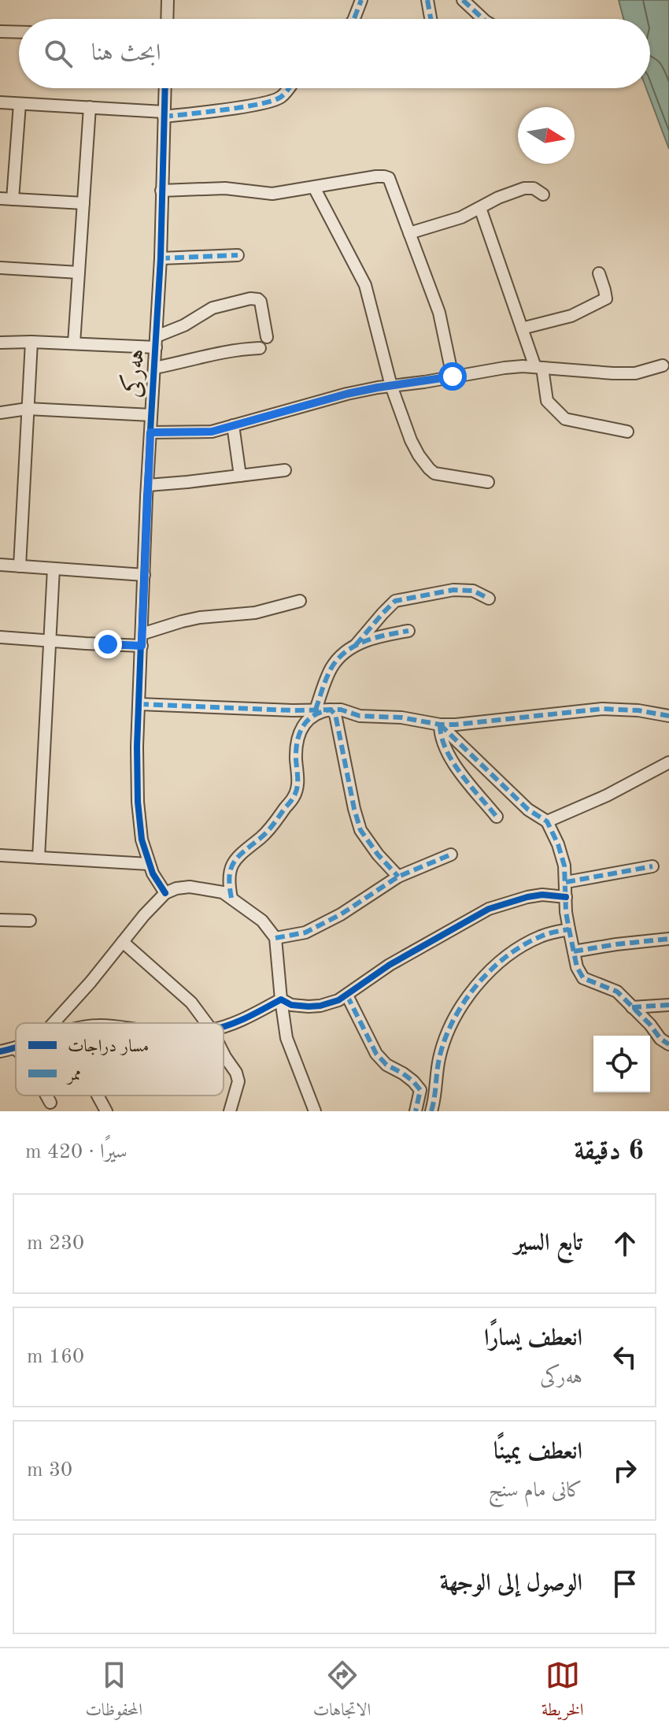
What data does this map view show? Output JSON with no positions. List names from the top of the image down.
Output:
{
  "streets": {
    "street": ["هەرکی"]
  },
  "legend": ["مسار دراجات", "ممر"],
  "north": "right",
  "page": {
    "search": "ابحث هنا",
    "heading": ["6 دقيقة", "سيرًا · 420 m"],
    "list": [
      ["تابع السير", "230 m"],
      ["انعطف يسارًا", "هەرکی", "160 m"],
      ["انعطف يمينًا", "کانی مام سنج", "30 m"],
      "الوصول إلى الوجهة"
    ],
    "nav": ["الخريطة", "الاتجاهات", "المحفوظات"]
  }
}
